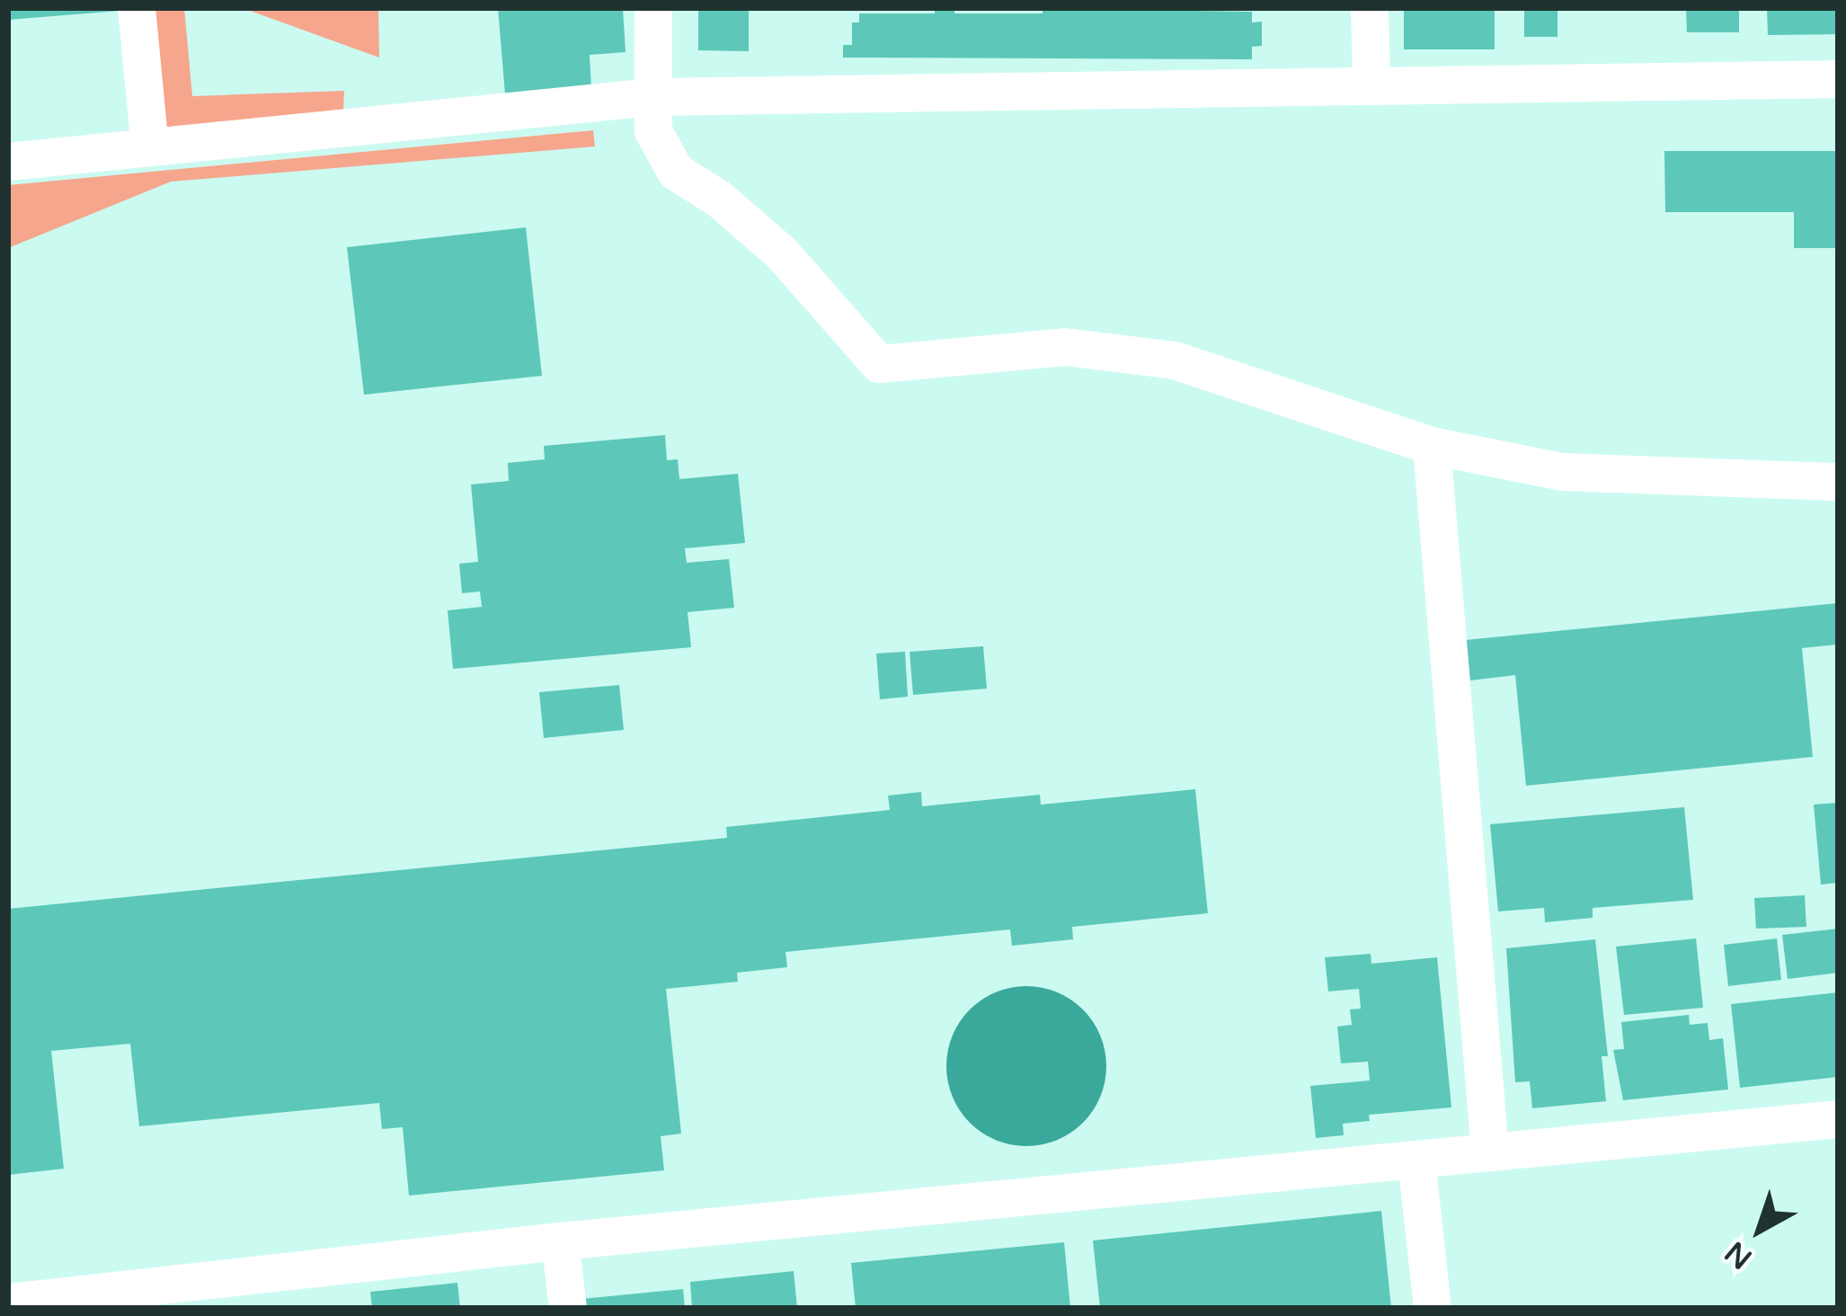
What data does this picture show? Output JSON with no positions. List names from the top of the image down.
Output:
{
  "north": "bottom left"
}
